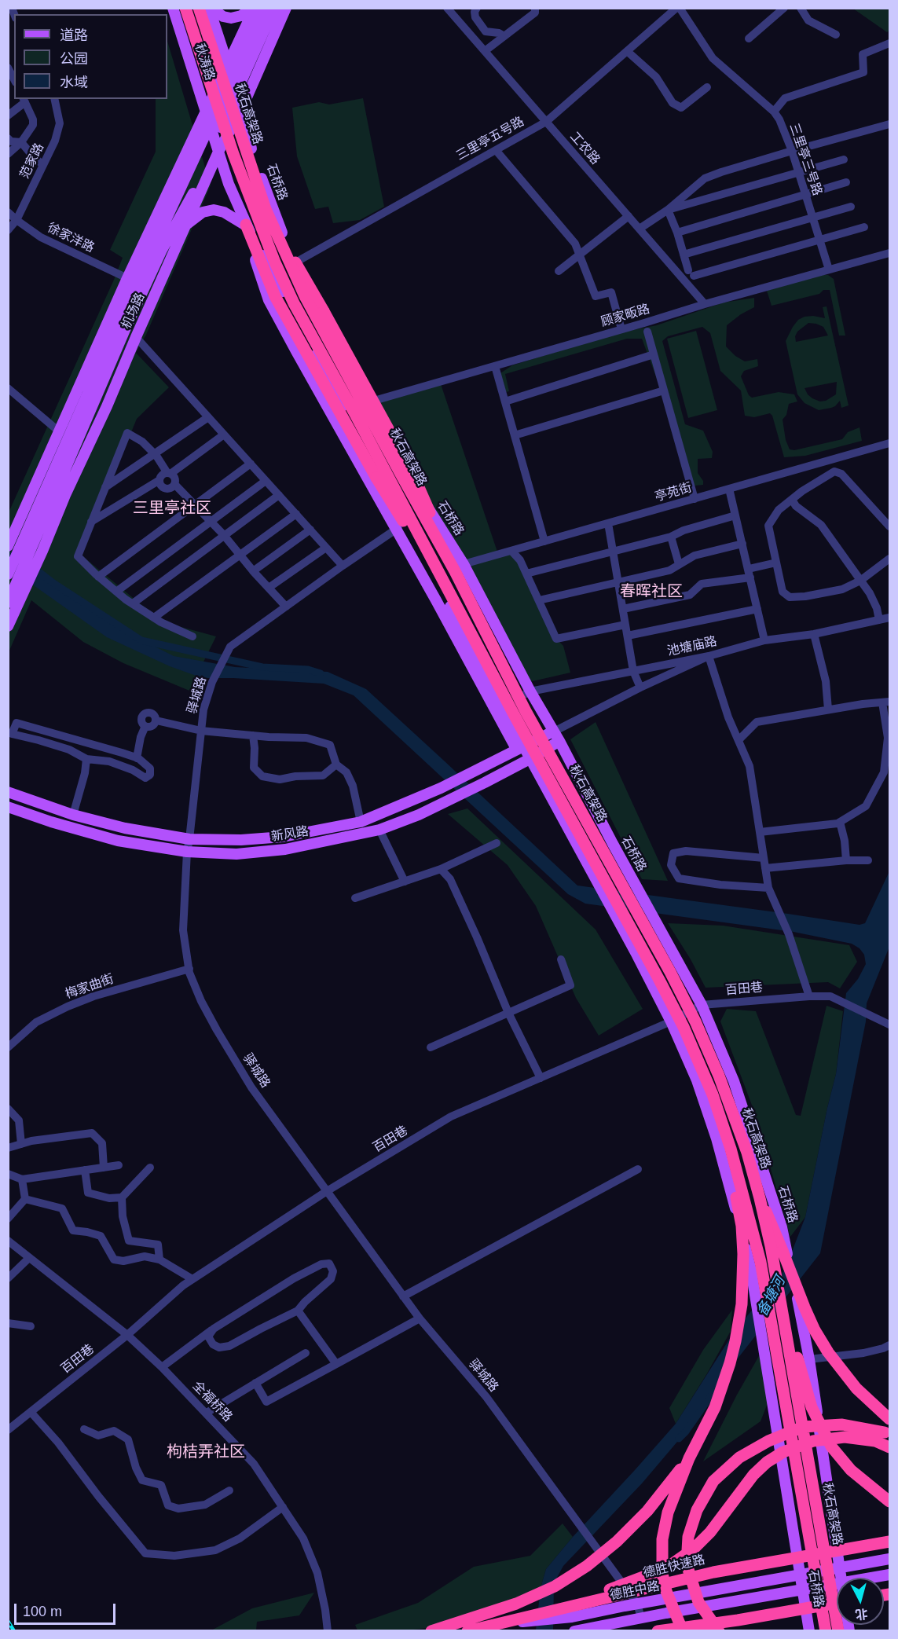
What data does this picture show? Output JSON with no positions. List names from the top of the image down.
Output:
{
  "streets": {
    "highway": ["秋石高架路", "德胜快速路"],
    "main road": [
      "秋涛路",
      "石桥路",
      "机场路",
      "新风路",
      "德胜中路"
    ],
    "street": [
      "三里亭五号路",
      "工农路",
      "三里亭三号路",
      "范家路",
      "徐家洋路",
      "顾家畈路",
      "亭苑街",
      "池塘庙路",
      "驿城路",
      "梅家曲街",
      "百田巷",
      "全福桥路"
    ]
  },
  "crossings": [
    ["秋涛路", "石桥路"],
    ["秋涛路", "机场路"],
    ["秋石高架路", "石桥路"],
    ["秋石高架路", "亭苑街"],
    ["三里亭五号路", "工农路"],
    ["三里亭五号路", "三里亭三号路"],
    ["三里亭五号路", "石桥路"],
    ["工农路", "顾家畈路"],
    ["三里亭三号路", "顾家畈路"],
    ["范家路", "徐家洋路"],
    ["石桥路", "机场路"],
    ["石桥路", "顾家畈路"],
    ["石桥路", "亭苑街"],
    ["石桥路", "池塘庙路"],
    ["石桥路", "新风路"],
    ["石桥路", "百田巷"],
    ["石桥路", "德胜中路"],
    ["徐家洋路", "机场路"],
    ["驿城路", "新风路"],
    ["驿城路", "梅家曲街"],
    ["驿城路", "百田巷"],
    ["驿城路", "德胜中路"],
    ["百田巷", "全福桥路"],
    ["德胜快速路", "德胜中路"]
  ],
  "districts": ["三里亭社区", "春晖社区", "枸桔弄社区"],
  "water": ["备塘河"],
  "legend": ["道路", "公园", "水域"],
  "scale_bar": "100 m",
  "north": "bottom"
}
